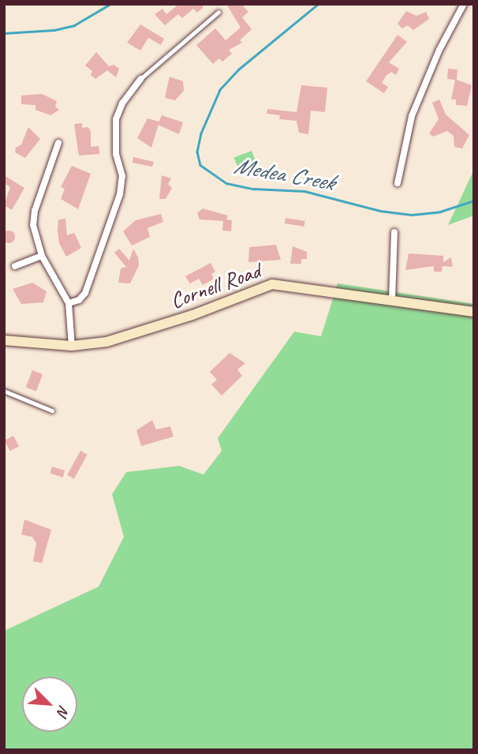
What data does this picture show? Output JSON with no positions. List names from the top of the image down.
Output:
{
  "streets": {
    "main road": ["Cornell Road"]
  },
  "water": ["Medea Creek"],
  "north": "bottom right"
}
